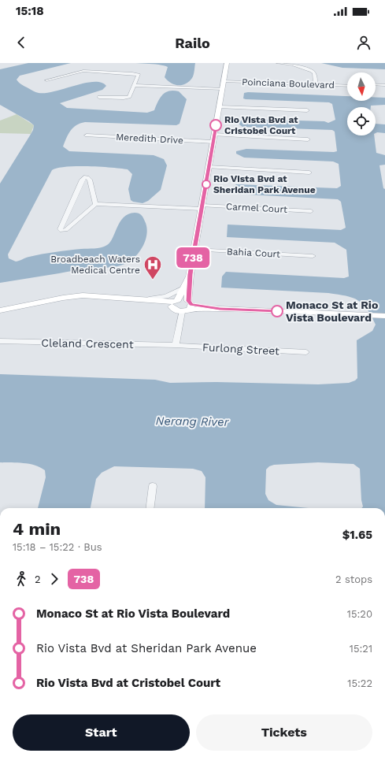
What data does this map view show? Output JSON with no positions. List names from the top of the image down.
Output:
{
  "streets": {
    "street": [
      "Poinciana Boulevard",
      "Meredith Drive",
      "Carmel Court",
      "Bahia Court",
      "Cleland Crescent",
      "Furlong Street"
    ]
  },
  "crossings": [
    ["Cleland Crescent", "Furlong Street"]
  ],
  "water": ["Nerang River"],
  "places": {
    "other": ["Rio Vista Bvd at Cristobel Court", "Rio Vista Bvd at Sheridan Park Avenue", "Monaco St at Rio Vista Boulevard"],
    "hospital": ["Broadbeach Waters Medical Centre"]
  },
  "lines": ["bus line 738"],
  "north": "bottom",
  "page": {
    "status": "15:18",
    "header": "Railo",
    "on_map": "738",
    "heading": ["4 min", "15:18 – 15:22 · Bus", "$1.65"],
    "legs": ["2", "738", "2 stops"],
    "list": [
      {
        "name": "Monaco St at Rio Vista Boulevard",
        "value": "15:20"
      },
      {
        "name": "Rio Vista Bvd at Sheridan Park Avenue",
        "value": "15:21"
      },
      {
        "name": "Rio Vista Bvd at Cristobel Court",
        "value": "15:22"
      }
    ],
    "buttons": ["Start", "Tickets"]
  }
}
